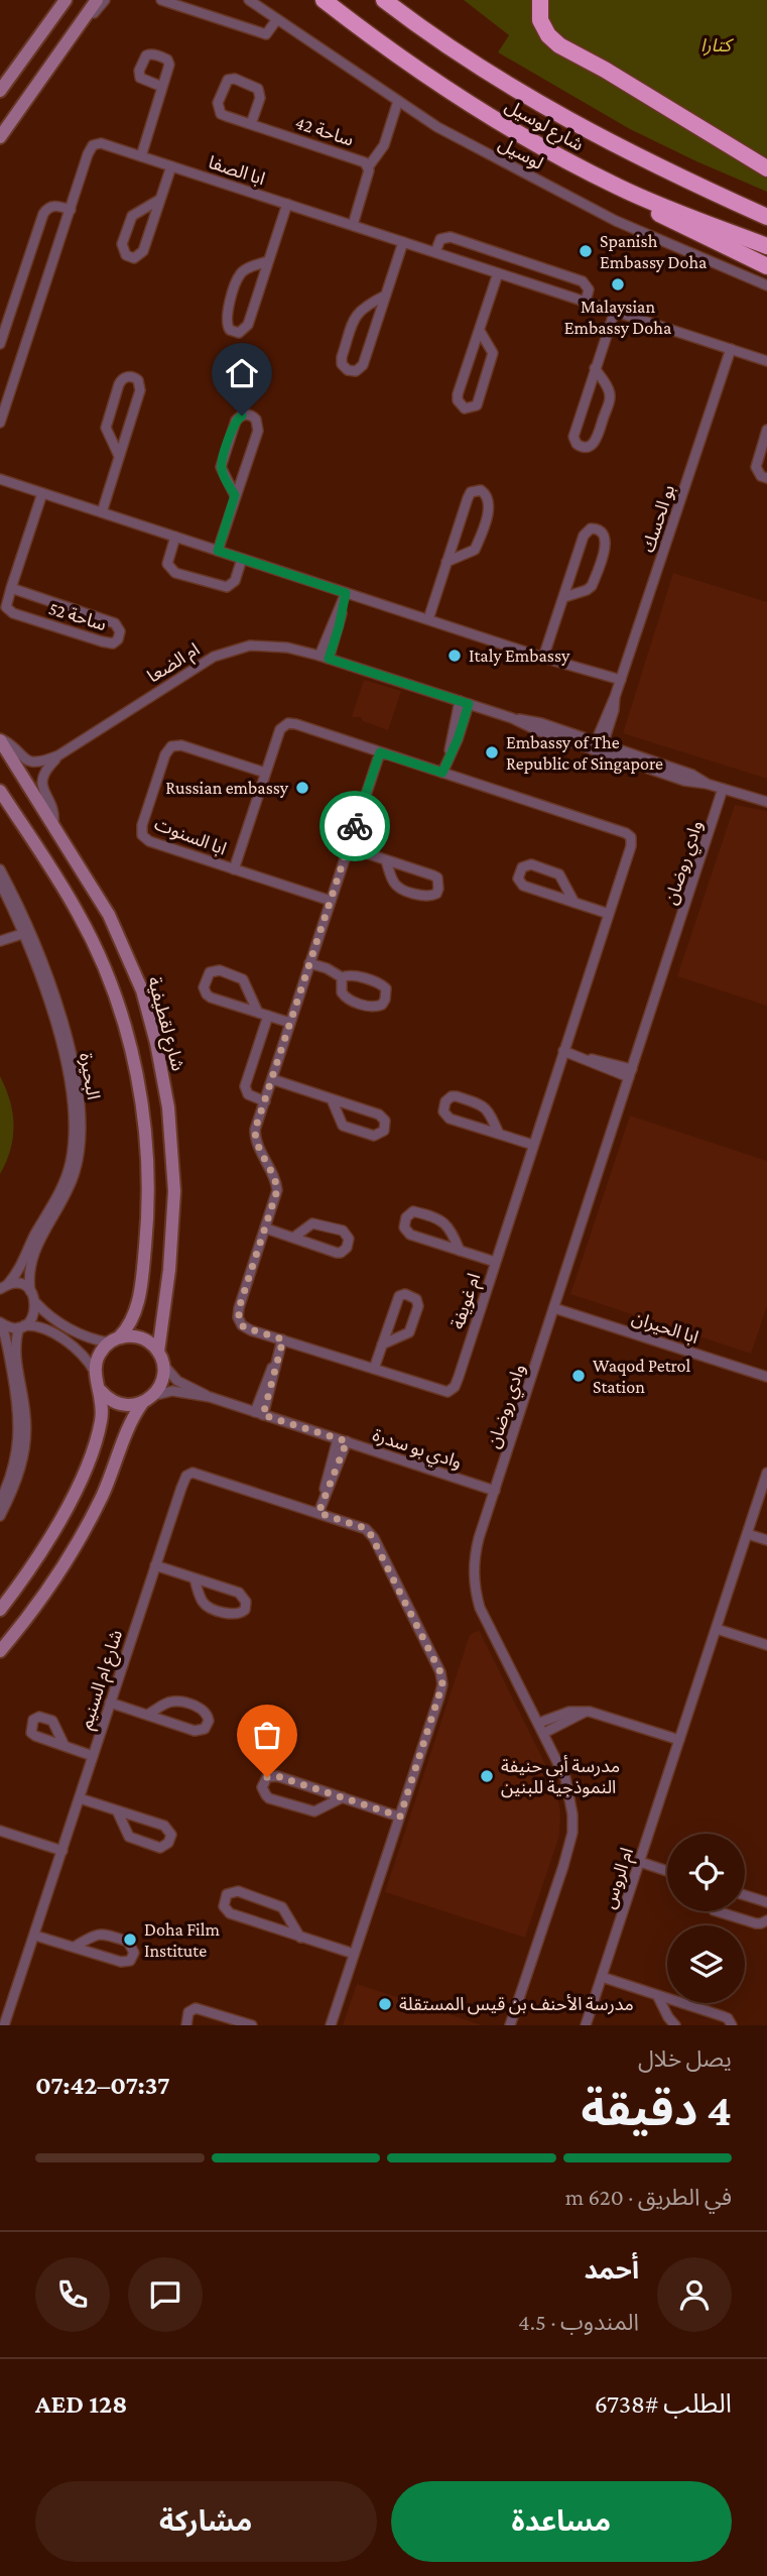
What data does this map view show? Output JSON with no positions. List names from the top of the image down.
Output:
{
  "streets": {
    "highway": ["شارع لوسيل"],
    "street": [
      "ساحة 42",
      "لوسيل",
      "ابا الصفا",
      "بو الحسك",
      "ساحة 52",
      "ام الضعا",
      "ابا السنوت",
      "وادي روضان",
      "شارع لقطيفية",
      "البحيرة",
      "ام غويفة",
      "ابا الحيران",
      "وادي بو سدرة",
      "شارع ام السنيم",
      "ام الروس"
    ]
  },
  "crossings": [
    ["ساحة 42", "ابا الصفا"],
    ["ابا الصفا", "بو الحسك"],
    ["بو الحسك", "ام الضعا"],
    ["ام الضعا", "وادي روضان"],
    ["ام الضعا", "شارع لقطيفية"],
    ["ابا السنوت", "ام غويفة"],
    ["وادي روضان", "ابا الحيران"],
    ["وادي روضان", "وادي بو سدرة"],
    ["شارع لقطيفية", "وادي بو سدرة"]
  ],
  "parks": ["كتارا"],
  "places": [
    "Spanish Embassy Doha",
    "Malaysian Embassy Doha",
    "Italy Embassy",
    "Embassy of The Republic of Singapore",
    "Russian embassy",
    "Waqod Petrol Station",
    "مدرسة أبي حنيفة النموذجية للبنين",
    "Doha Film Institute",
    "مدرسة الأحنف بن قيس المستقلة"
  ],
  "page": {
    "heading": ["4 دقيقة", "يصل خلال", "07:37–07:42"],
    "panel": [
      "أحمد",
      "المندوب · 4.5",
      "الطلب #6738",
      "AED 128"
    ],
    "bar": "في الطريق · 620 m",
    "buttons": ["مساعدة", "مشاركة"]
  }
}
